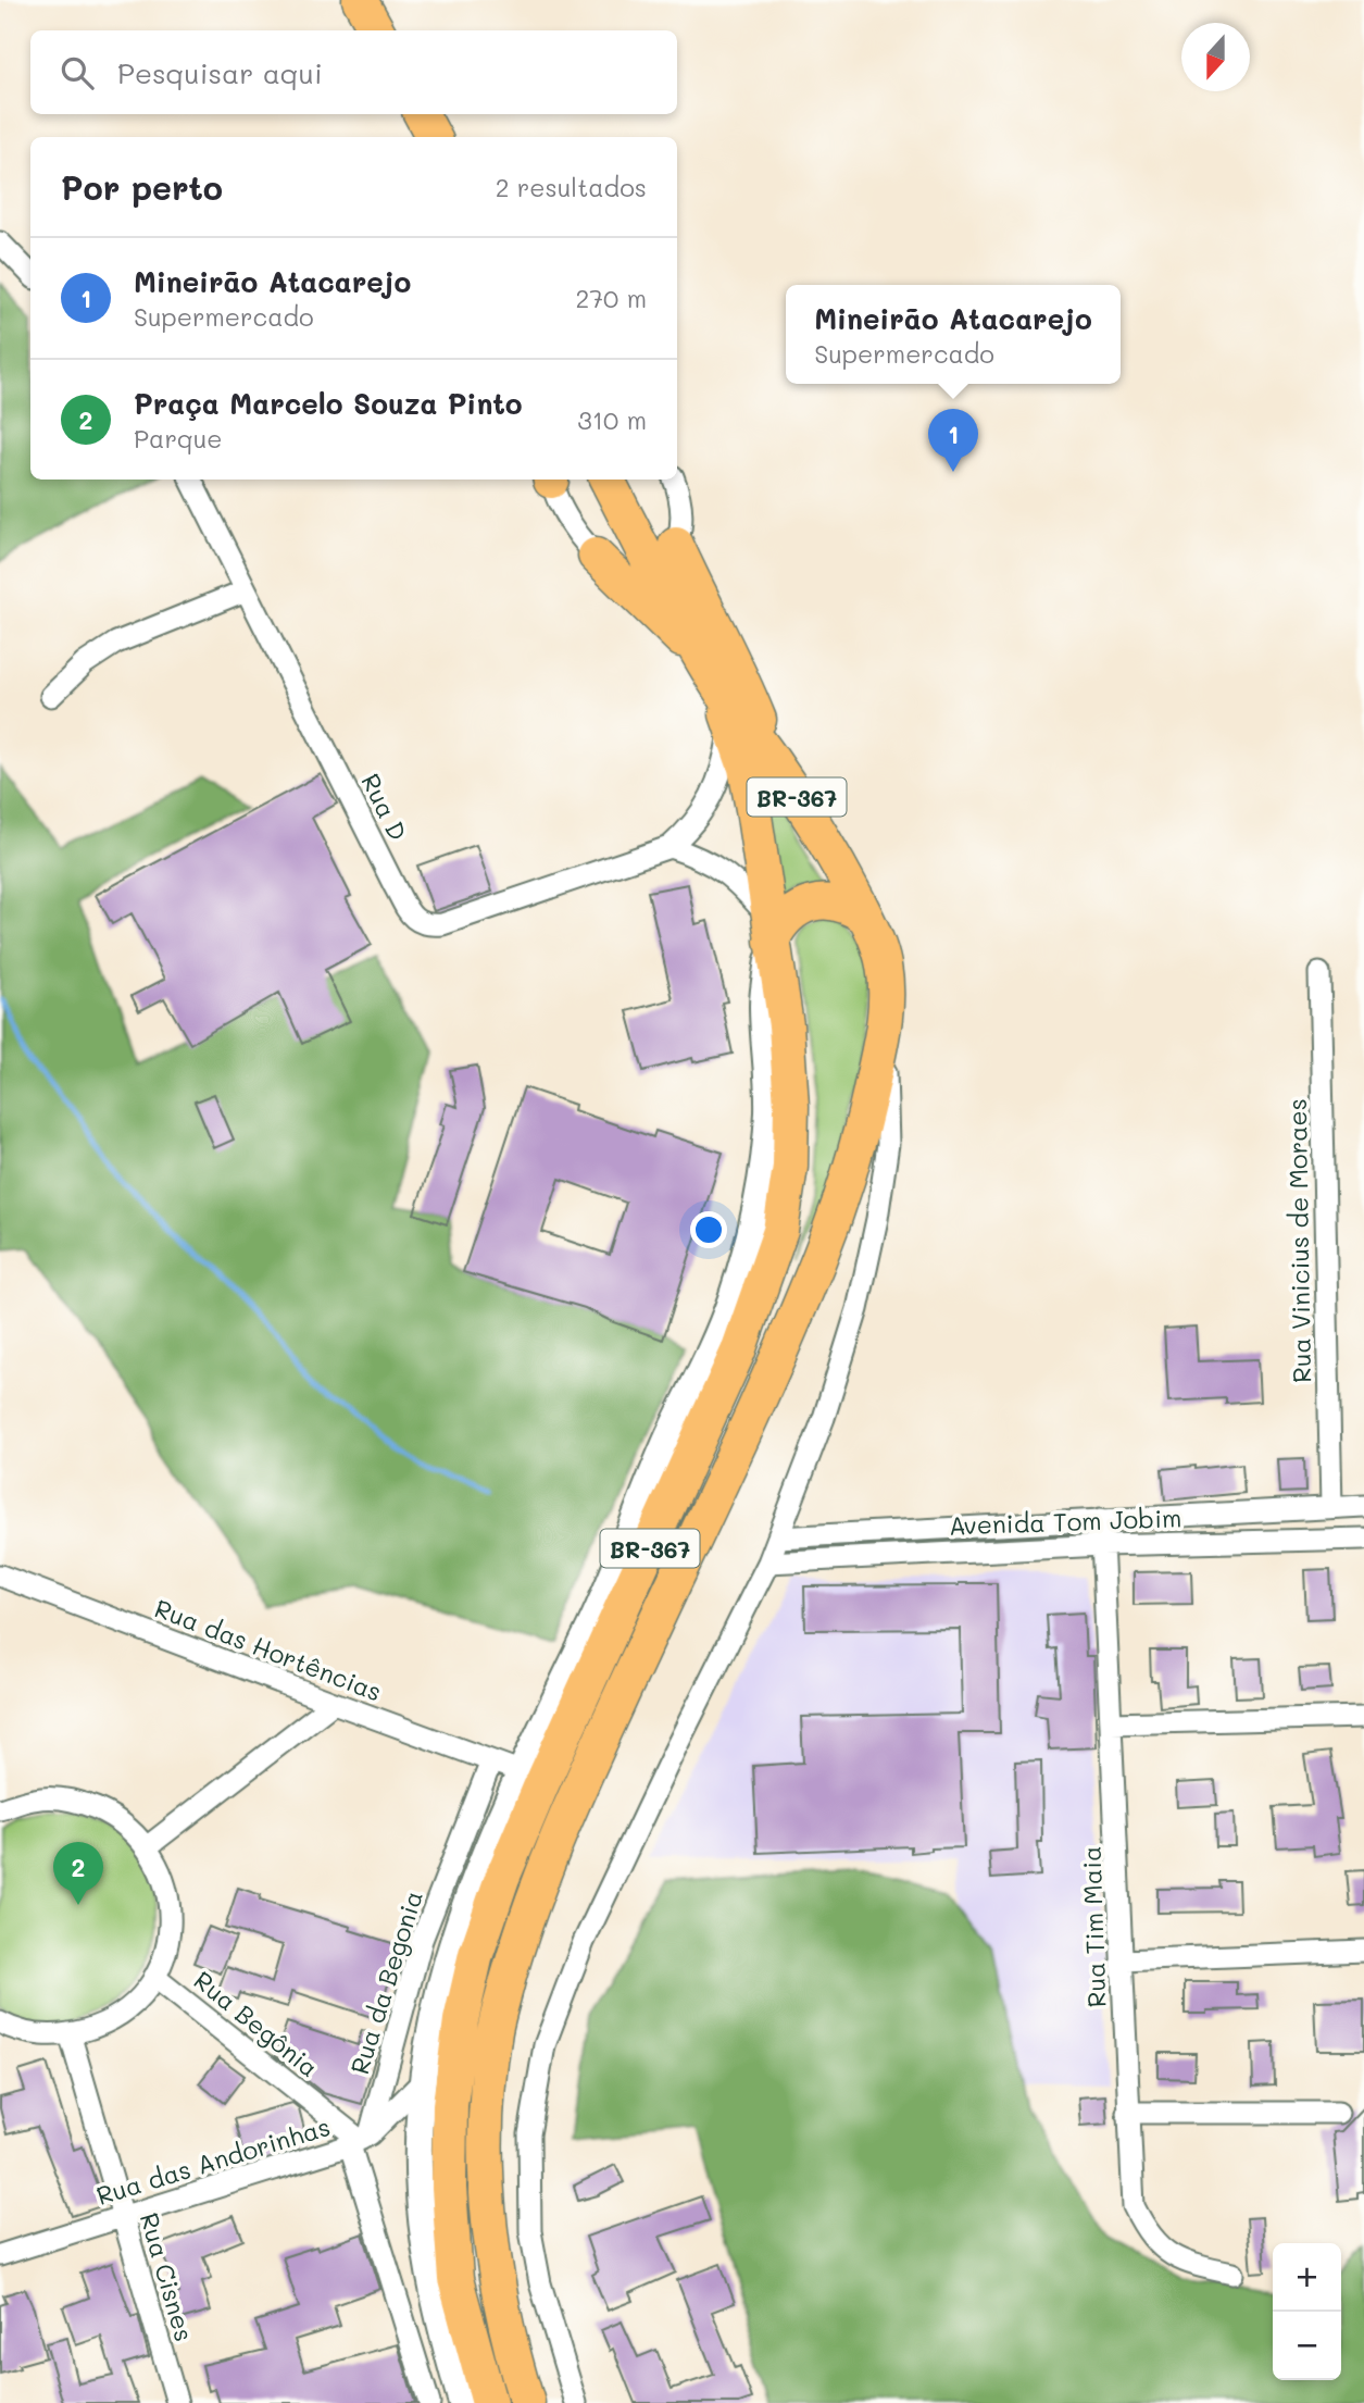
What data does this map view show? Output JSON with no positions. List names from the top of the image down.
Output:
{
  "streets": {
    "main road": ["BR-367"],
    "street": [
      "Rua D",
      "Rua Vinicius de Moraes",
      "Avenida Tom Jobim",
      "Rua das Hortências",
      "Rua Tim Maia",
      "Rua da Begonia",
      "Rua Begônia",
      "Rua das Andorinhas",
      "Rua Cisnes"
    ]
  },
  "crossings": [
    ["BR-367", "Rua D"],
    ["Rua Vinicius de Moraes", "Avenida Tom Jobim"],
    ["Avenida Tom Jobim", "Rua Tim Maia"],
    ["Rua das Hortências", "Rua da Begonia"],
    ["Rua da Begonia", "Rua Begônia"],
    ["Rua da Begonia", "Rua das Andorinhas"],
    ["Rua Begônia", "Rua das Andorinhas"],
    ["Rua das Andorinhas", "Rua Cisnes"]
  ],
  "north": "bottom",
  "page": {
    "search": "Pesquisar aqui",
    "heading": ["Por perto", "2 resultados"],
    "list": [
      {
        "mark": "1",
        "name": "Mineirão Atacarejo",
        "note": "Supermercado",
        "value": "270 m"
      },
      {
        "mark": "2",
        "name": "Praça Marcelo Souza Pinto",
        "note": "Parque",
        "value": "310 m"
      }
    ],
    "popup": ["Mineirão Atacarejo", "Supermercado"],
    "pins": ["1", "2"],
    "map_buttons": ["+", "−"]
  }
}
